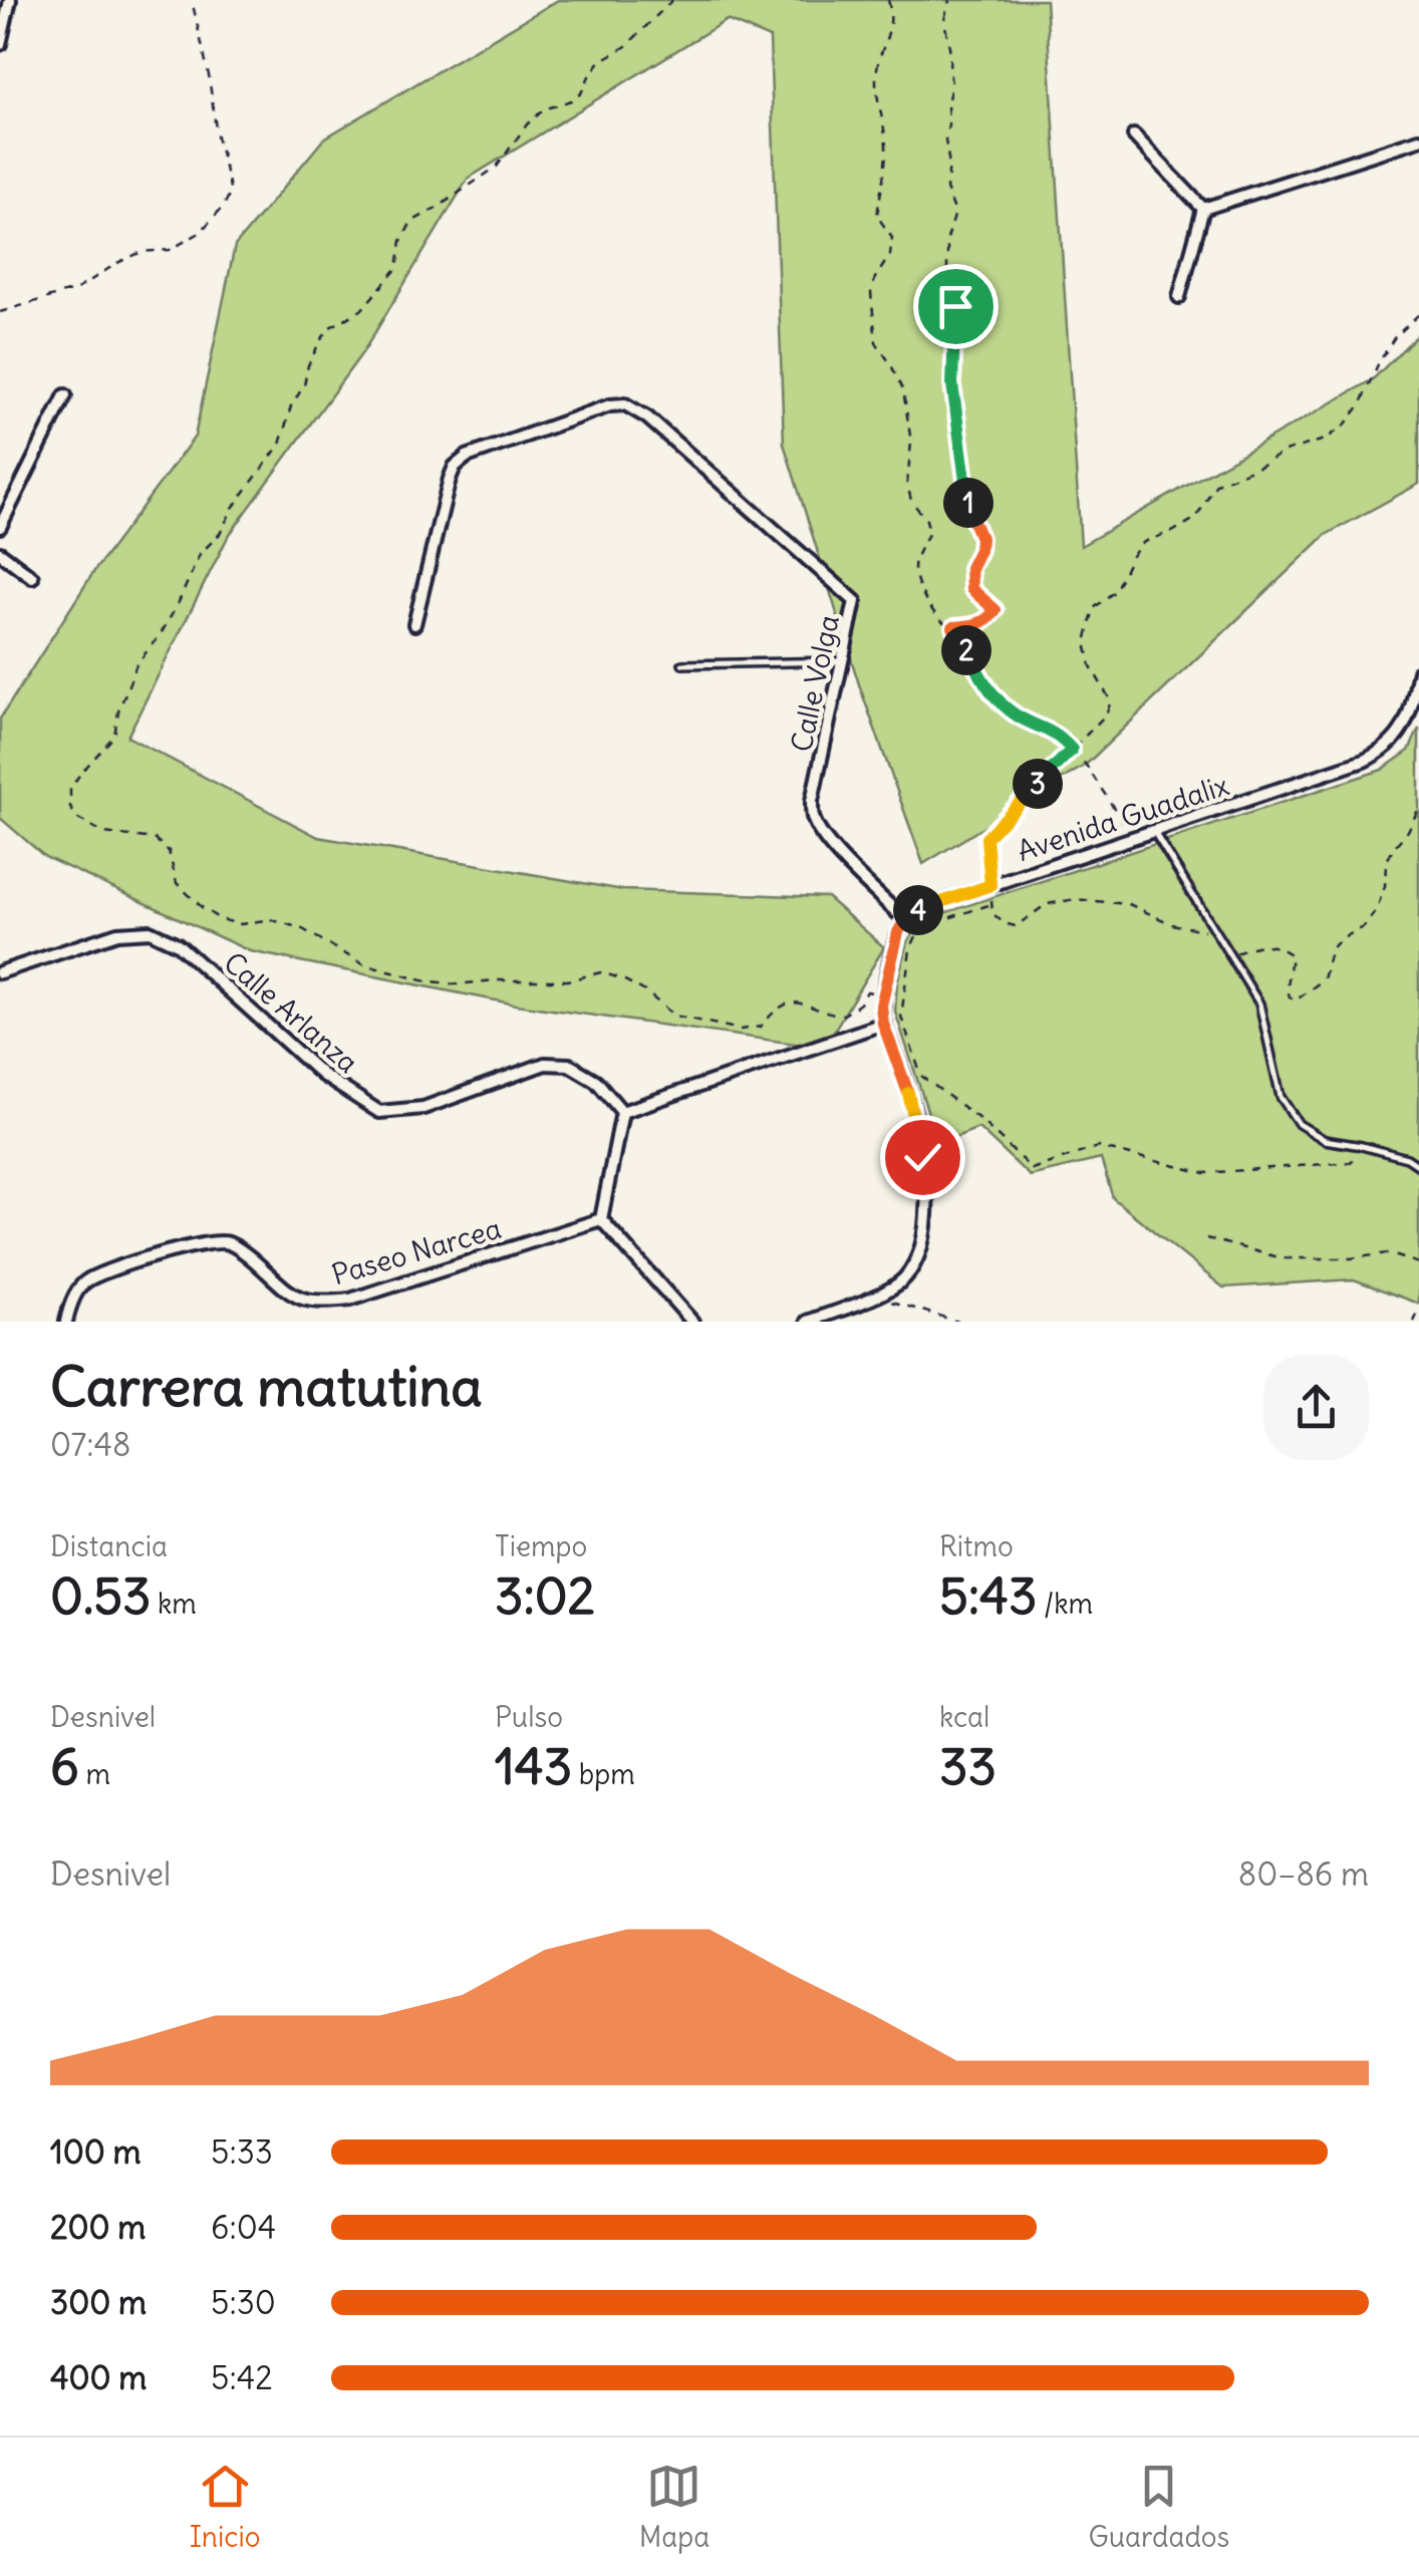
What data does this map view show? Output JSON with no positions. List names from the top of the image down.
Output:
{
  "streets": {
    "street": [
      "Calle Volga",
      "Avenida Guadalix",
      "Calle Arlanza",
      "Paseo Narcea"
    ]
  },
  "crossings": [
    ["Calle Volga", "Avenida Guadalix"]
  ],
  "page": {
    "pins": [
      "1",
      "2",
      "3",
      "4"
    ],
    "heading": ["Carrera matutina", "07:48"],
    "stats": [
      ["Distancia", "0.53 km"],
      ["Tiempo", "3:02"],
      ["Ritmo", "5:43 /km"],
      ["Desnivel", "6 m"],
      ["Pulso", "143 bpm"],
      ["kcal", "33"]
    ],
    "chart": ["Desnivel", "80–86 m"],
    "list": [
      {
        "name": "100 m",
        "note": "5:33"
      },
      {
        "name": "200 m",
        "note": "6:04"
      },
      {
        "name": "300 m",
        "note": "5:30"
      },
      {
        "name": "400 m",
        "note": "5:42"
      }
    ],
    "tabs": ["Inicio", "Mapa", "Guardados"]
  }
}
